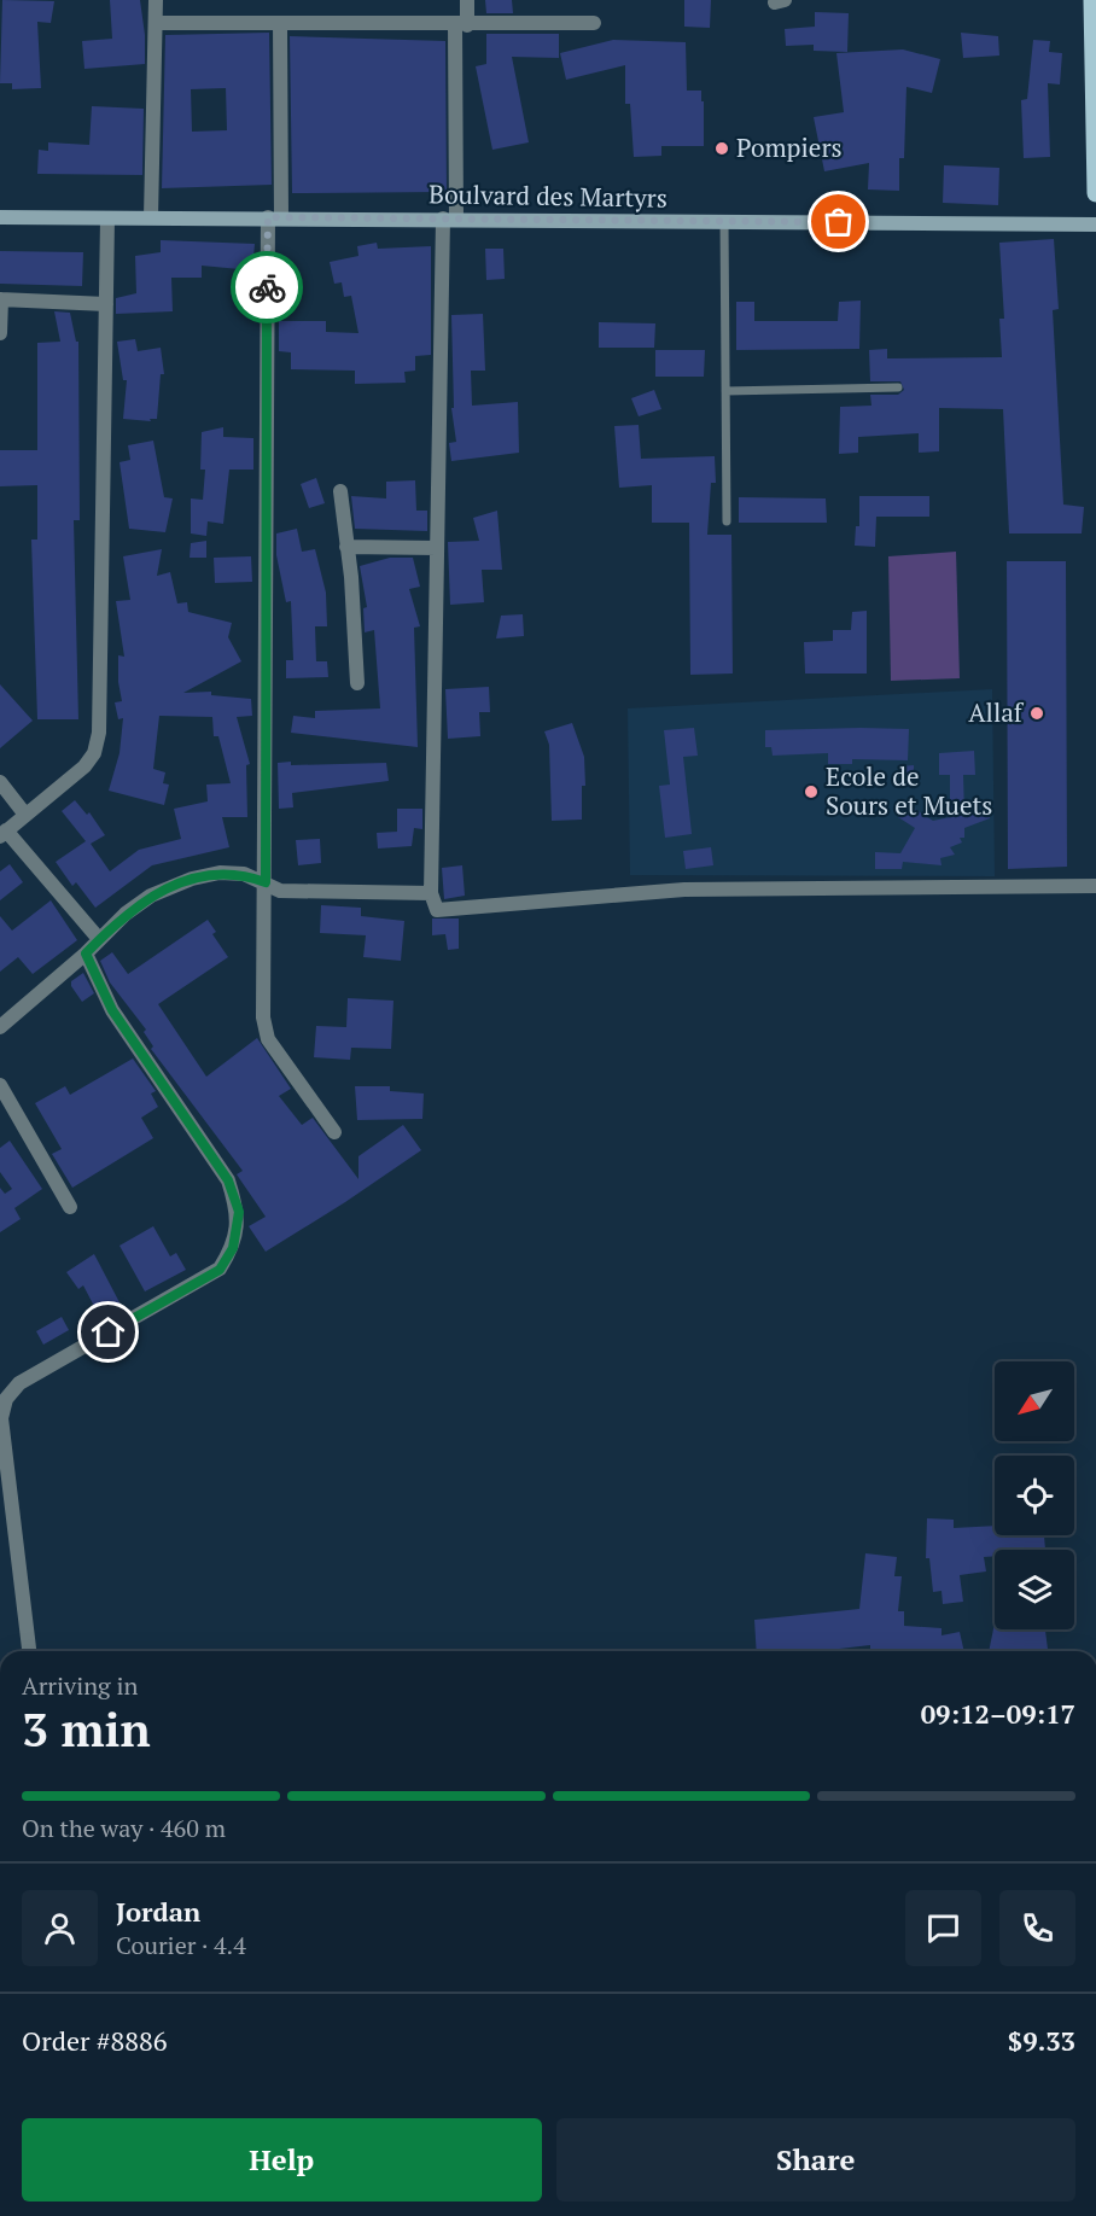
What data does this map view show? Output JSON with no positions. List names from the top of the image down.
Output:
{
  "streets": {
    "street": ["Boulvard des Martyrs"]
  },
  "places": ["Pompiers", "Allaf", "Ecole de Sours et Muets"],
  "north": "bottom left",
  "page": {
    "heading": ["3 min", "Arriving in", "09:12–09:17"],
    "panel": [
      "Jordan",
      "Courier · 4.4",
      "Order #8886",
      "$9.33"
    ],
    "bar": "On the way · 460 m",
    "buttons": ["Help", "Share"]
  }
}
